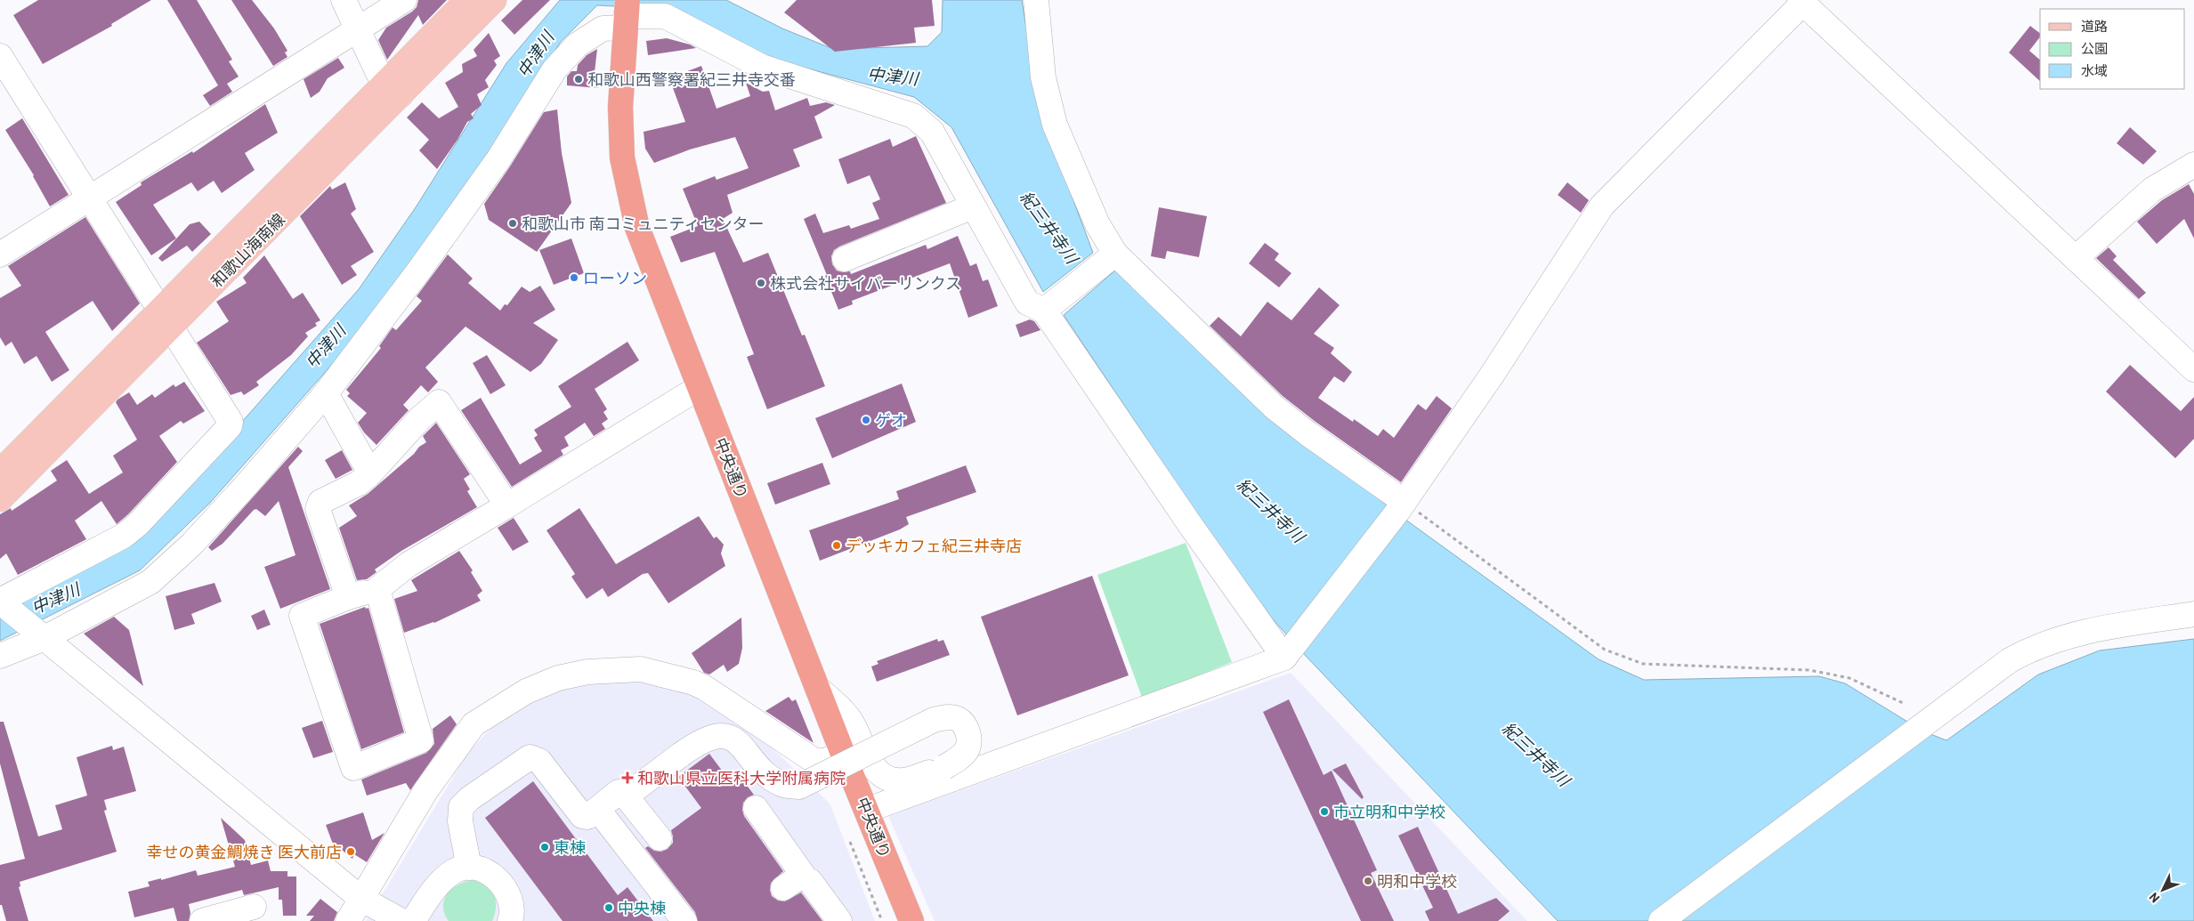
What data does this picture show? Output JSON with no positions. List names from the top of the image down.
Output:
{
  "streets": {
    "highway": ["中央通り"],
    "main road": ["和歌山海南線"]
  },
  "water": ["中津川", "紀三井寺川"],
  "places": {
    "other": [
      "和歌山西警察署紀三井寺交番",
      "和歌山市 南コミュニティセンター",
      "ローソン",
      "株式会社サイバーリンクス",
      "ゲオ",
      "デッキカフェ紀三井寺店",
      "市立明和中学校",
      "東棟",
      "幸せの黄金鯛焼き 医大前店",
      "明和中学校",
      "中央棟"
    ],
    "health": ["和歌山県立医科大学附属病院"]
  },
  "legend": ["道路", "公園", "水域"],
  "north": "bottom left"
}
